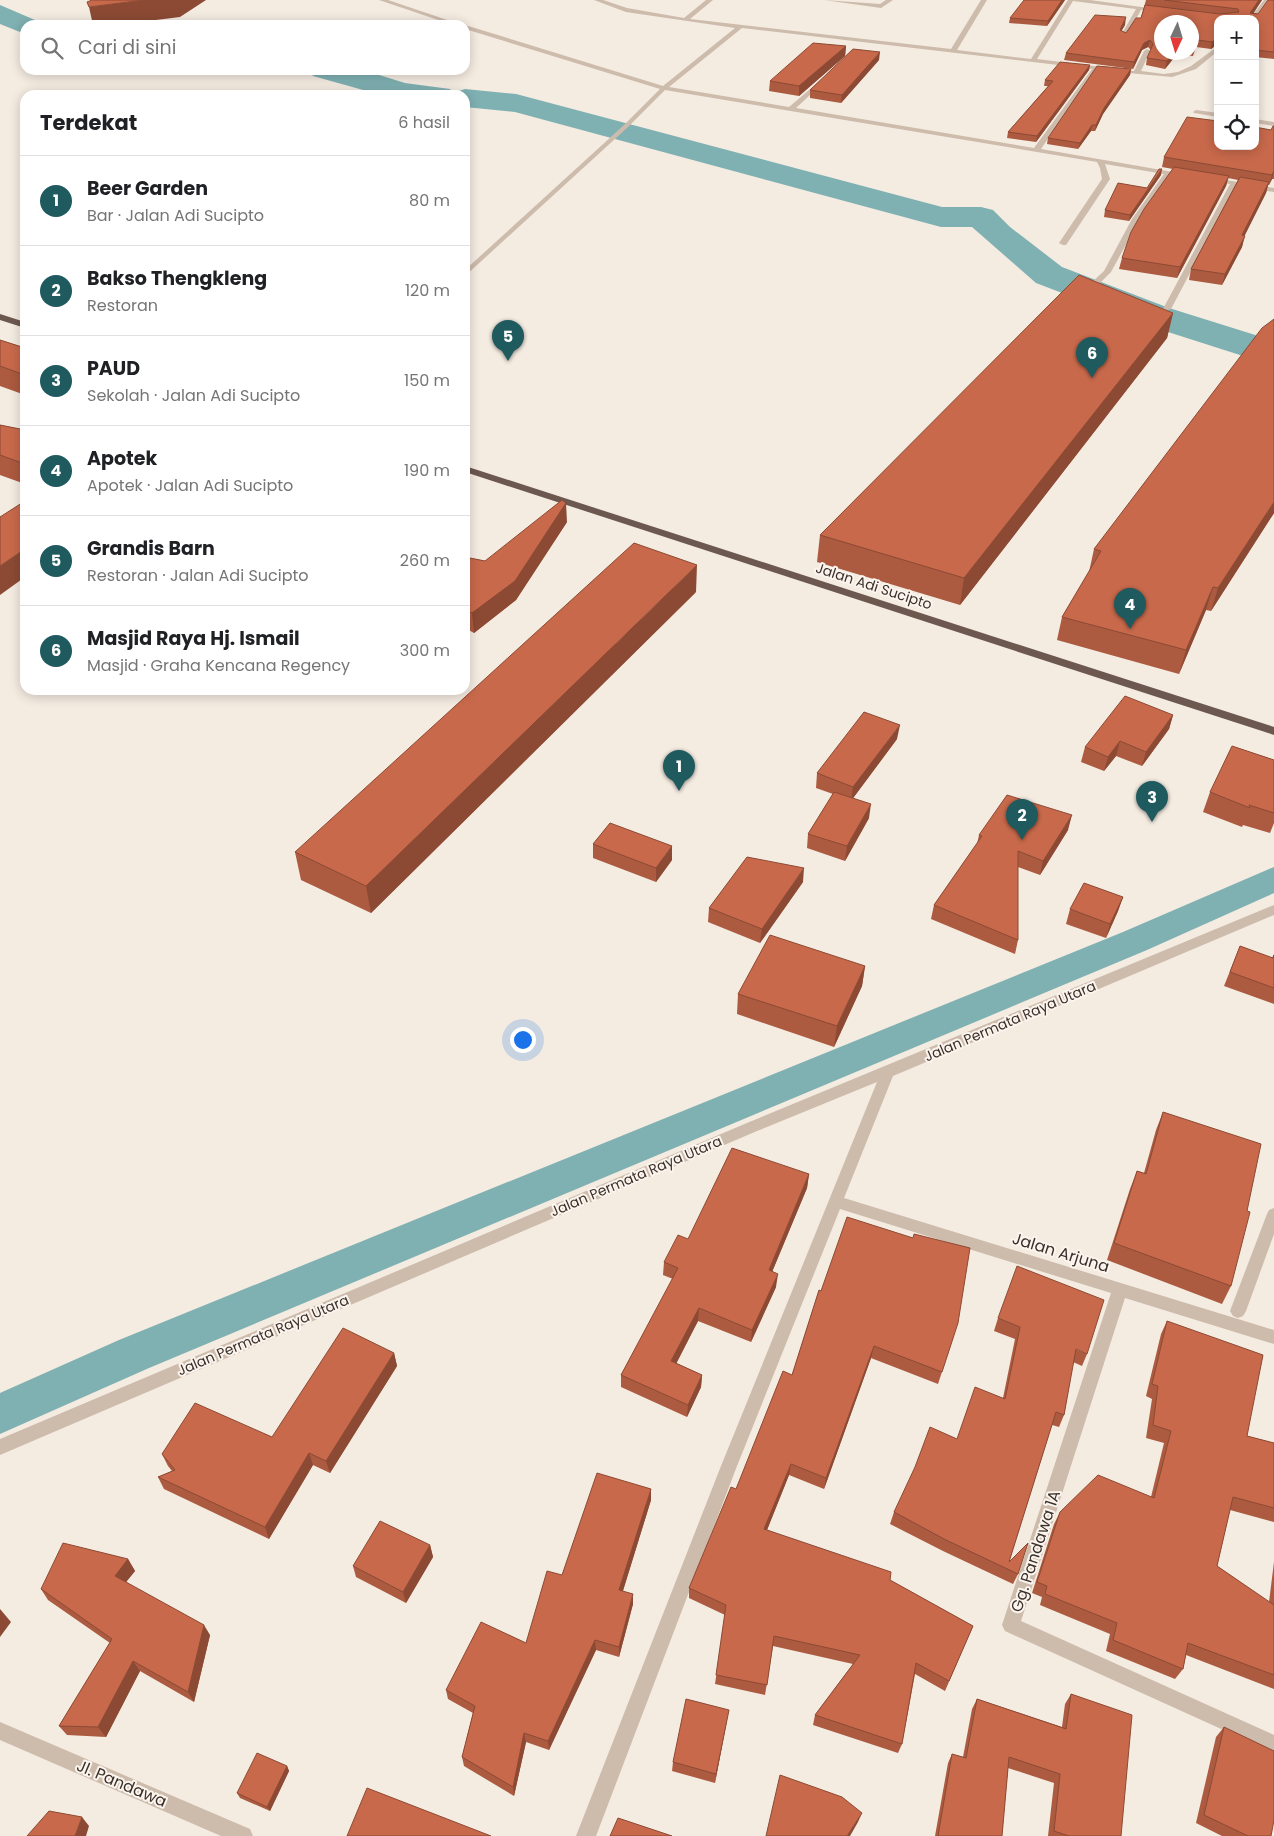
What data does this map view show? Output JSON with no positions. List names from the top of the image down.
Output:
{
  "streets": {
    "highway": ["Jalan Adi Sucipto"],
    "street": [
      "Jalan Permata Raya Utara",
      "Jalan Arjuna",
      "Gg. Pandawa 1A",
      "Jl. Pandawa"
    ]
  },
  "crossings": [
    ["Jalan Arjuna", "Gg. Pandawa 1A"]
  ],
  "north": "bottom",
  "page": {
    "map_buttons": ["+", "−"],
    "search": "Cari di sini",
    "heading": ["Terdekat", "6 hasil"],
    "list": [
      {
        "mark": "1",
        "name": "Beer Garden",
        "note": "Bar · Jalan Adi Sucipto",
        "value": "80 m"
      },
      {
        "mark": "2",
        "name": "Bakso Thengkleng",
        "note": "Restoran",
        "value": "120 m"
      },
      {
        "mark": "3",
        "name": "PAUD",
        "note": "Sekolah · Jalan Adi Sucipto",
        "value": "150 m"
      },
      {
        "mark": "4",
        "name": "Apotek",
        "note": "Apotek · Jalan Adi Sucipto",
        "value": "190 m"
      },
      {
        "mark": "5",
        "name": "Grandis Barn",
        "note": "Restoran · Jalan Adi Sucipto",
        "value": "260 m"
      },
      {
        "mark": "6",
        "name": "Masjid Raya Hj. Ismail",
        "note": "Masjid · Graha Kencana Regency",
        "value": "300 m"
      }
    ],
    "pins": [
      "5",
      "6",
      "4",
      "1",
      "3",
      "2"
    ]
  }
}
